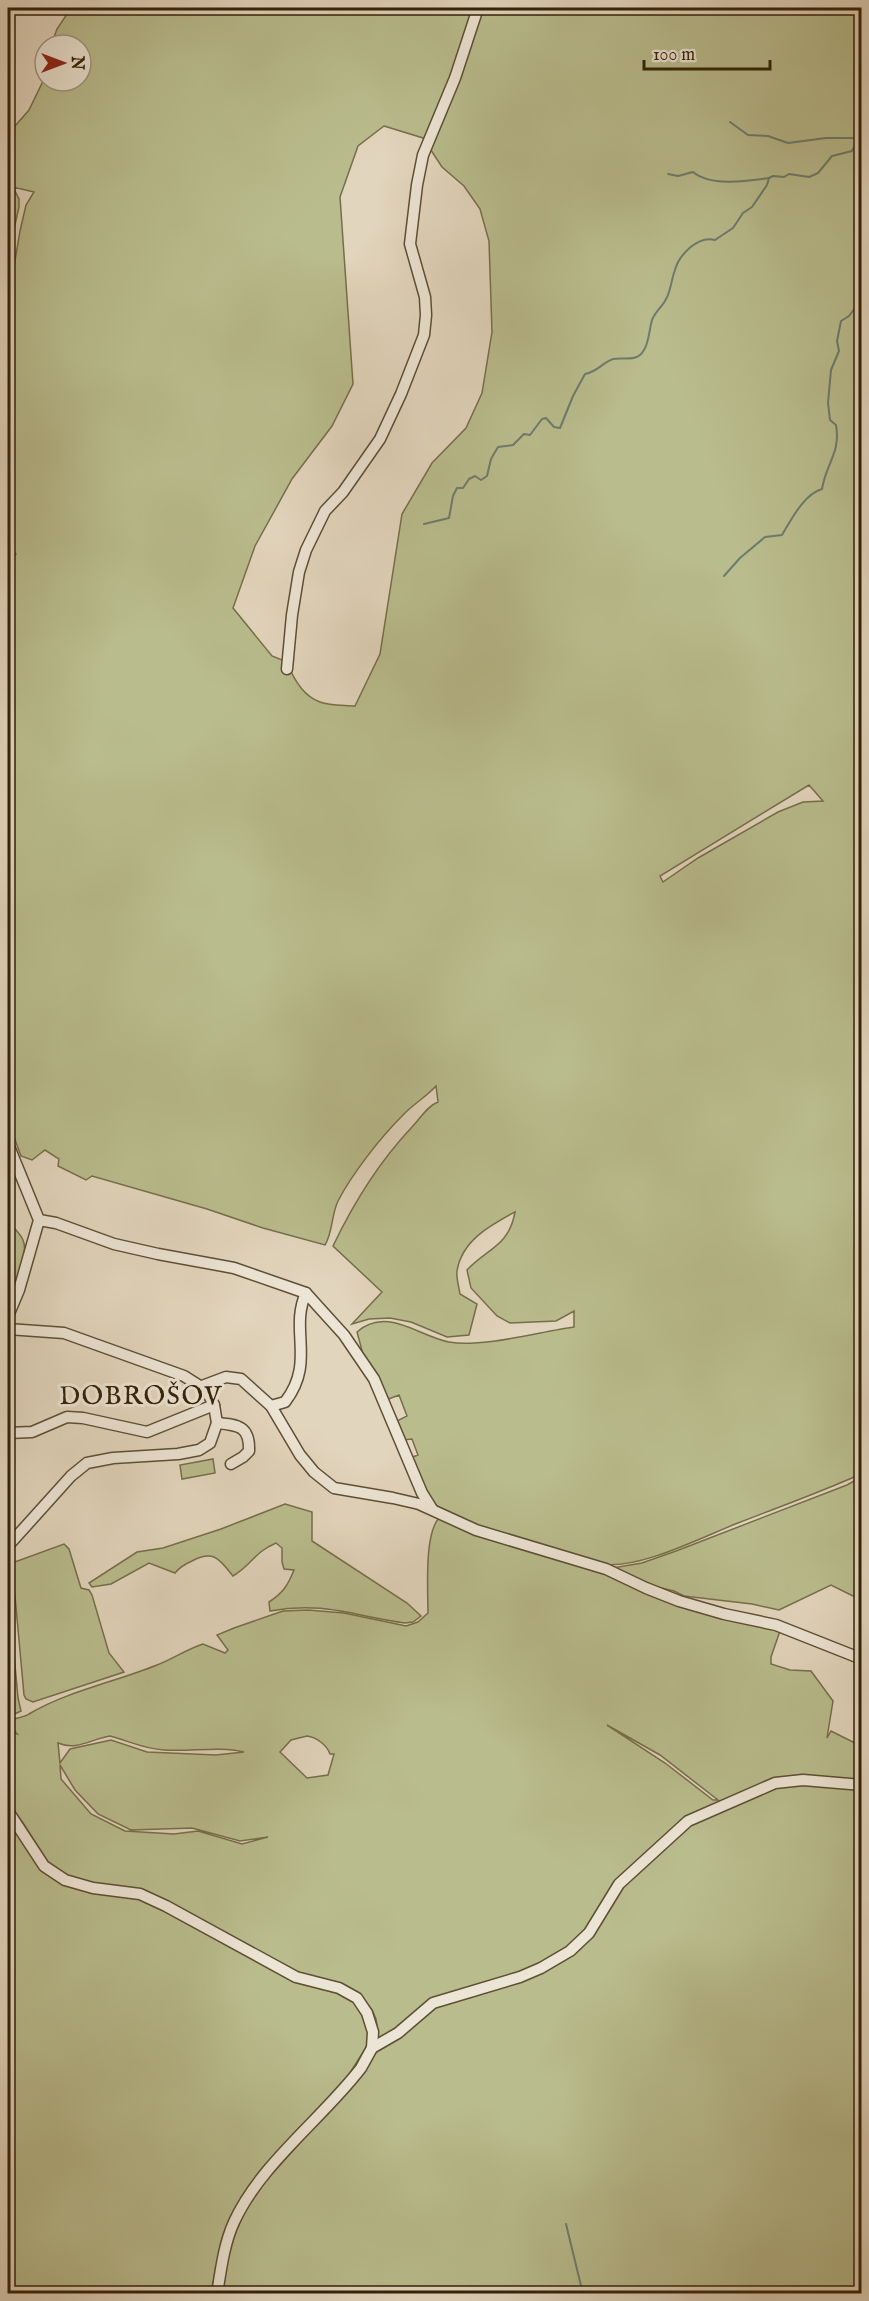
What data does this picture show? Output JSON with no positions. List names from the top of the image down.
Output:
{
  "districts": ["DOBROŠOV"],
  "scale_bar": "100 m",
  "north": "right"
}
